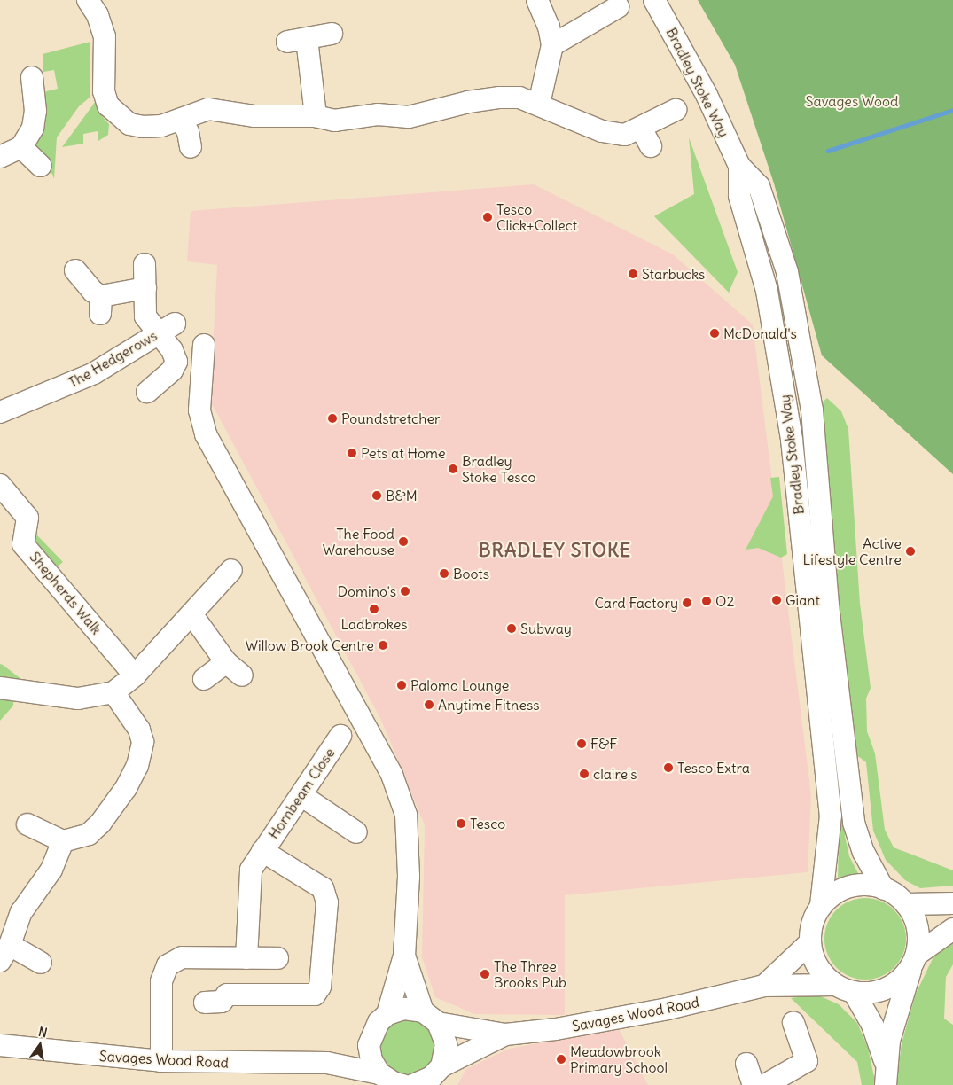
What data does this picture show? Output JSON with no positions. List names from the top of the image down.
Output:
{
  "streets": {
    "street": [
      "Bradley Stoke Way",
      "The Hedgerows",
      "Shepherds Walk",
      "Hornbeam Close",
      "Savages Wood Road"
    ]
  },
  "crossings": [
    ["Bradley Stoke Way", "Savages Wood Road"]
  ],
  "districts": ["BRADLEY STOKE"],
  "parks": ["Savages Wood"],
  "places": [
    "Tesco Click+Collect",
    "Starbucks",
    "McDonald's",
    "Poundstretcher",
    "Pets at Home",
    "Bradley Stoke Tesco",
    "B&M",
    "The Food Warehouse",
    "Active Lifestyle Centre",
    "Boots",
    "Domino's",
    "Giant",
    "O2",
    "Card Factory",
    "Ladbrokes",
    "Subway",
    "Willow Brook Centre",
    "Palomo Lounge",
    "Anytime Fitness",
    "F&F",
    "Tesco Extra",
    "claire's",
    "Tesco",
    "The Three Brooks Pub",
    "Meadowbrook Primary School"
  ],
  "north": "top"
}
